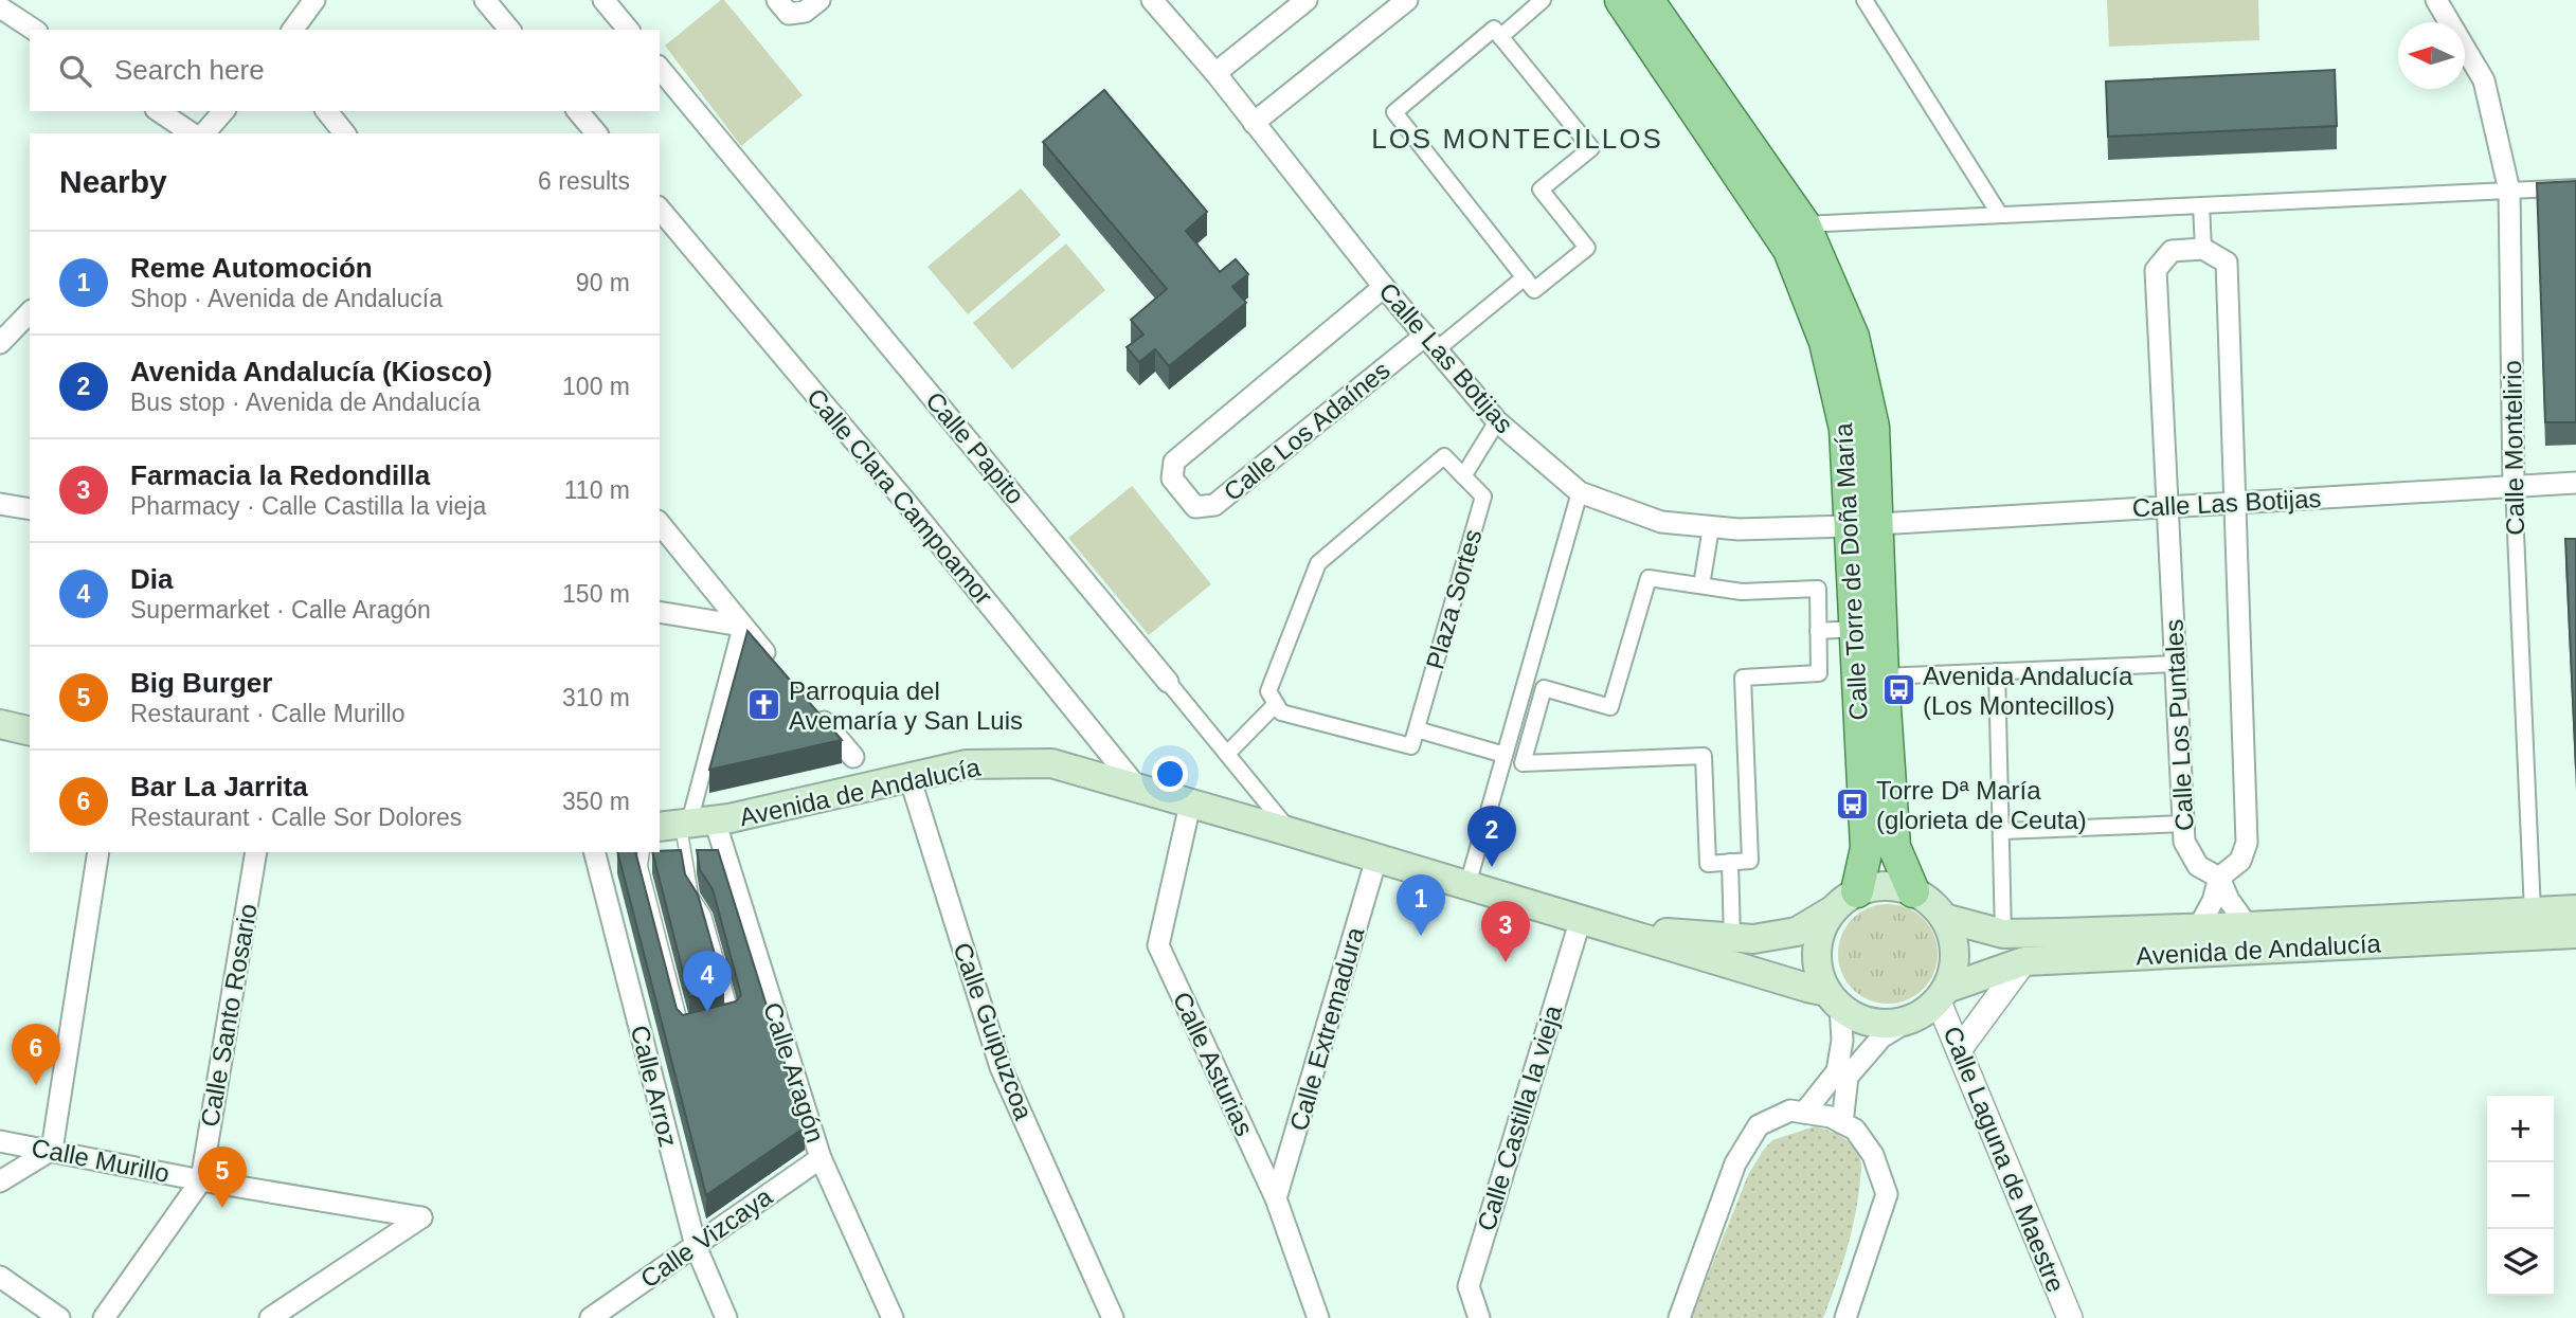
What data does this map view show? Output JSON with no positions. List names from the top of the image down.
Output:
{
  "streets": {
    "main road": ["Calle Torre de Doña María", "Avenida de Andalucía"],
    "street": [
      "Calle Las Botijas",
      "Calle Los Adaínes",
      "Calle Papito",
      "Calle Montelirio",
      "Calle Clara Campoamor",
      "Plaza Sortes",
      "Calle Los Puntales",
      "Calle Santo Rosario",
      "Calle Extremadura",
      "Calle Guipuzcoa",
      "Calle Asturias",
      "Calle Aragón",
      "Calle Arroz",
      "Calle Castilla la vieja",
      "Calle Laguna de Maestre",
      "Calle Murillo",
      "Calle Vizcaya"
    ]
  },
  "crossings": [
    ["Calle Las Botijas", "Calle Los Adaínes"],
    ["Calle Las Botijas", "Calle Montelirio"],
    ["Calle Las Botijas", "Calle Torre de Doña María"],
    ["Calle Las Botijas", "Calle Los Puntales"],
    ["Calle Papito", "Avenida de Andalucía"],
    ["Calle Montelirio", "Avenida de Andalucía"],
    ["Calle Clara Campoamor", "Avenida de Andalucía"],
    ["Calle Torre de Doña María", "Avenida de Andalucía"],
    ["Calle Torre de Doña María", "Calle Laguna de Maestre"],
    ["Avenida de Andalucía", "Calle Extremadura"],
    ["Avenida de Andalucía", "Calle Guipuzcoa"],
    ["Avenida de Andalucía", "Calle Asturias"],
    ["Avenida de Andalucía", "Calle Aragón"],
    ["Avenida de Andalucía", "Calle Castilla la vieja"],
    ["Avenida de Andalucía", "Calle Laguna de Maestre"],
    ["Calle Santo Rosario", "Calle Murillo"],
    ["Calle Extremadura", "Calle Asturias"],
    ["Calle Aragón", "Calle Vizcaya"],
    ["Calle Arroz", "Calle Vizcaya"]
  ],
  "districts": ["LOS MONTECILLOS"],
  "places": {
    "bus stop": ["Avenida Andalucía (Los Montecillos)", "Torre Dª María (glorieta de Ceuta)"],
    "church": ["Parroquia del Avemaría y San Luis"]
  },
  "north": "left",
  "page": {
    "search": "Search here",
    "heading": ["Nearby", "6 results"],
    "list": [
      {
        "mark": "1",
        "name": "Reme Automoción",
        "note": "Shop · Avenida de Andalucía",
        "value": "90 m"
      },
      {
        "mark": "2",
        "name": "Avenida Andalucía (Kiosco)",
        "note": "Bus stop · Avenida de Andalucía",
        "value": "100 m"
      },
      {
        "mark": "3",
        "name": "Farmacia la Redondilla",
        "note": "Pharmacy · Calle Castilla la vieja",
        "value": "110 m"
      },
      {
        "mark": "4",
        "name": "Dia",
        "note": "Supermarket · Calle Aragón",
        "value": "150 m"
      },
      {
        "mark": "5",
        "name": "Big Burger",
        "note": "Restaurant · Calle Murillo",
        "value": "310 m"
      },
      {
        "mark": "6",
        "name": "Bar La Jarrita",
        "note": "Restaurant · Calle Sor Dolores",
        "value": "350 m"
      }
    ],
    "pins": [
      "2",
      "1",
      "3",
      "4",
      "6",
      "5"
    ],
    "map_buttons": ["+", "−"]
  }
}
